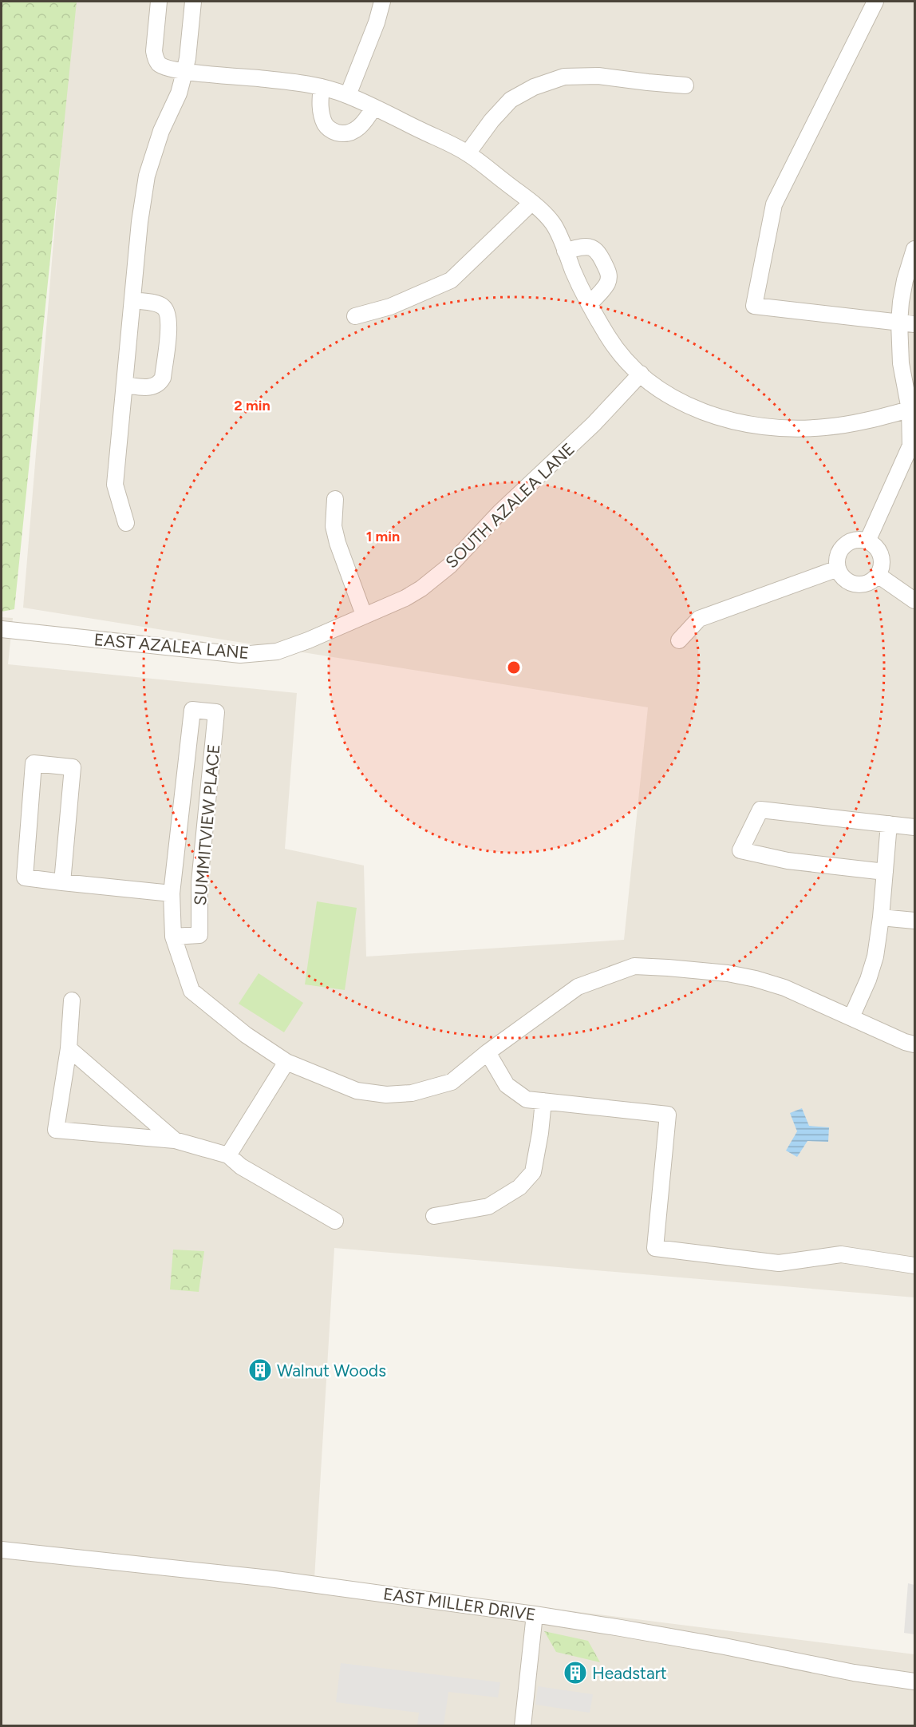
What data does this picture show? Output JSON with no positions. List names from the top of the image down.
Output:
{
  "streets": {
    "street": [
      "SOUTH AZALEA LANE",
      "EAST AZALEA LANE",
      "SUMMITVIEW PLACE",
      "EAST MILLER DRIVE"
    ]
  },
  "crossings": [
    ["SOUTH AZALEA LANE", "EAST AZALEA LANE"]
  ],
  "places": {
    "building": ["Walnut Woods", "Headstart"]
  },
  "rings": ["2 min", "1 min"]
}
